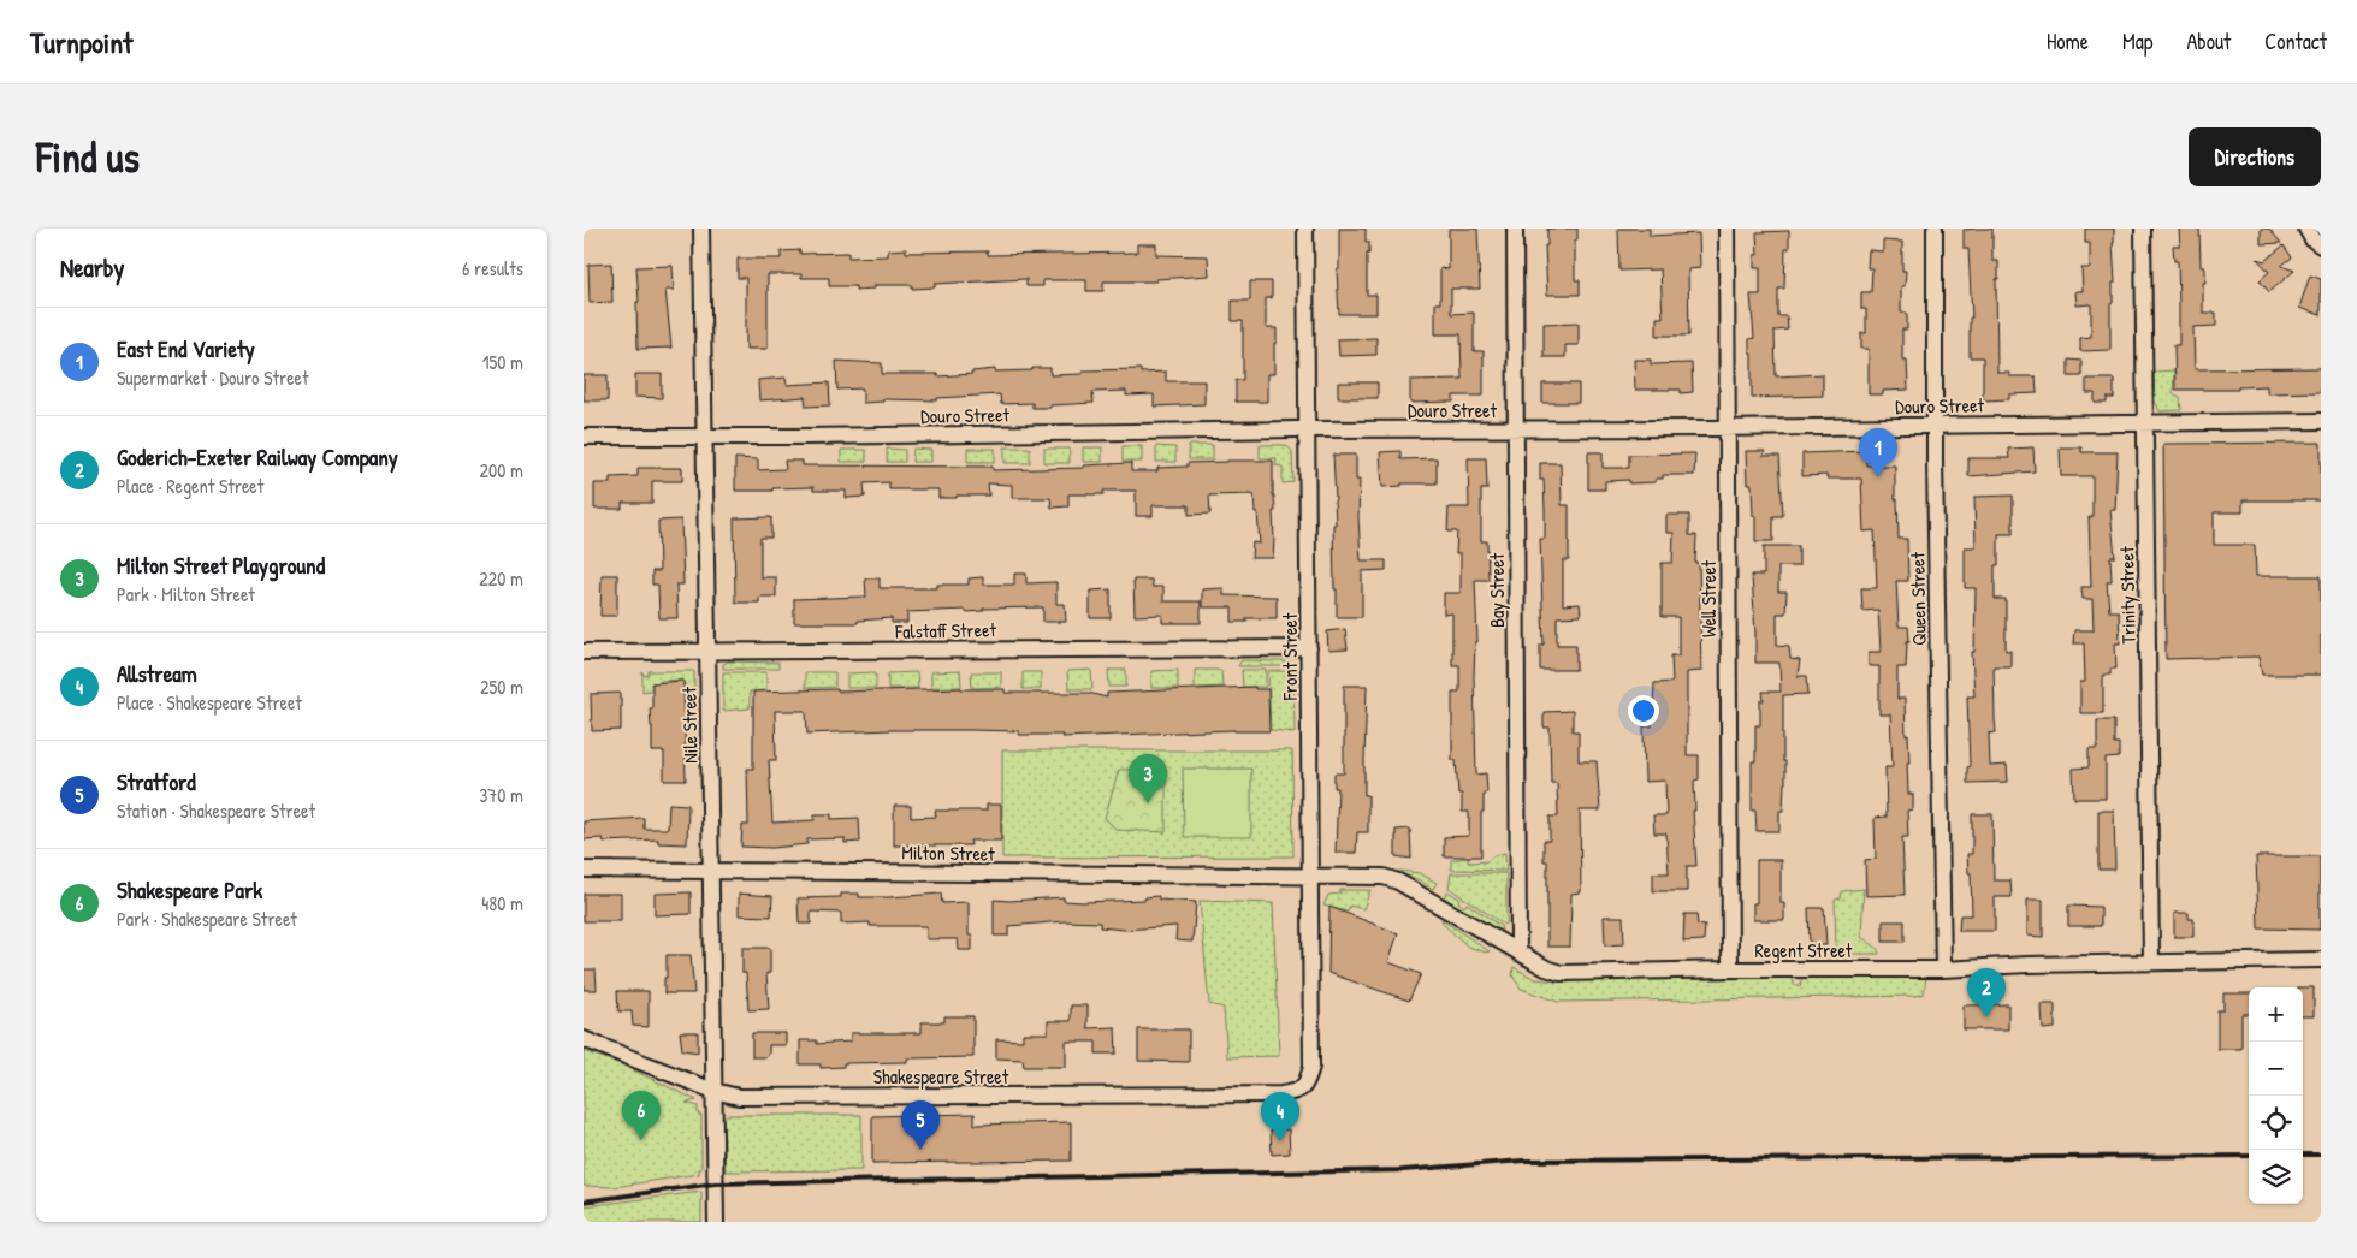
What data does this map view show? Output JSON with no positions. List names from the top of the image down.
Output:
{
  "streets": {
    "street": [
      "Douro Street",
      "Bay Street",
      "Trinity Street",
      "Well Street",
      "Queen Street",
      "Falstaff Street",
      "Front Street",
      "Nile Street",
      "Milton Street",
      "Regent Street",
      "Shakespeare Street"
    ]
  },
  "crossings": [
    ["Douro Street", "Bay Street"],
    ["Douro Street", "Trinity Street"],
    ["Douro Street", "Well Street"],
    ["Douro Street", "Queen Street"],
    ["Douro Street", "Front Street"],
    ["Douro Street", "Nile Street"],
    ["Bay Street", "Regent Street"],
    ["Trinity Street", "Regent Street"],
    ["Well Street", "Regent Street"],
    ["Queen Street", "Regent Street"],
    ["Falstaff Street", "Front Street"],
    ["Falstaff Street", "Nile Street"],
    ["Front Street", "Milton Street"],
    ["Front Street", "Regent Street"],
    ["Front Street", "Shakespeare Street"],
    ["Nile Street", "Milton Street"],
    ["Nile Street", "Shakespeare Street"],
    ["Milton Street", "Regent Street"]
  ],
  "page": {
    "header": "Turnpoint",
    "nav": [
      "Home",
      "Map",
      "About",
      "Contact"
    ],
    "buttons": "Directions",
    "title": "Find us",
    "heading": ["Nearby", "6 results"],
    "list": [
      {
        "mark": "1",
        "name": "East End Variety",
        "note": "Supermarket · Douro Street",
        "value": "150 m"
      },
      {
        "mark": "2",
        "name": "Goderich-Exeter Railway Company",
        "note": "Place · Regent Street",
        "value": "200 m"
      },
      {
        "mark": "3",
        "name": "Milton Street Playground",
        "note": "Park · Milton Street",
        "value": "220 m"
      },
      {
        "mark": "4",
        "name": "Allstream",
        "note": "Place · Shakespeare Street",
        "value": "250 m"
      },
      {
        "mark": "5",
        "name": "Stratford",
        "note": "Station · Shakespeare Street",
        "value": "370 m"
      },
      {
        "mark": "6",
        "name": "Shakespeare Park",
        "note": "Park · Shakespeare Street",
        "value": "480 m"
      }
    ],
    "pins": [
      "1",
      "3",
      "2",
      "6",
      "4",
      "5"
    ],
    "map_buttons": ["+", "−"]
  }
}
